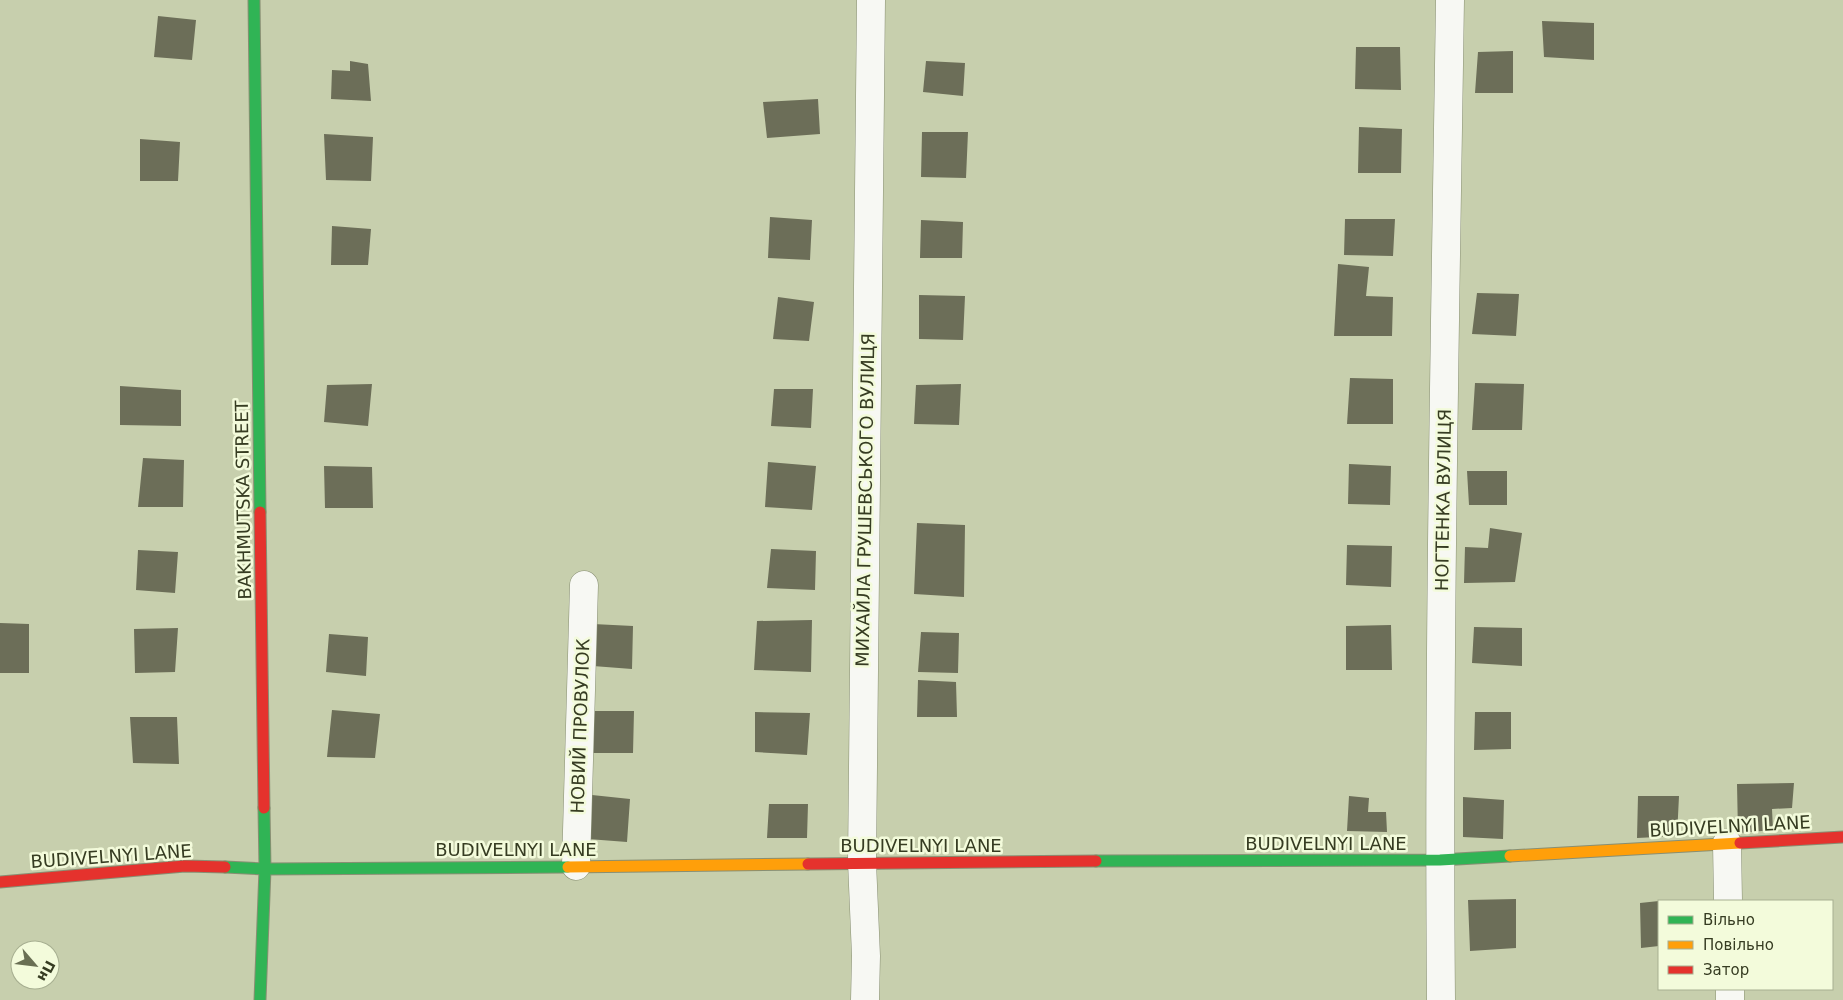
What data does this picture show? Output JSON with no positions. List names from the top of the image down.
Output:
{
  "streets": {
    "street": [
      "BAKHMUTSKA STREET",
      "МИХАЙЛА ГРУШЕВСЬКОГО ВУЛИЦЯ",
      "НОГТЕНКА ВУЛИЦЯ",
      "НОВИЙ ПРОВУЛОК",
      "BUDIVELNYI LANE"
    ]
  },
  "crossings": [
    ["BAKHMUTSKA STREET", "BUDIVELNYI LANE"],
    ["МИХАЙЛА ГРУШЕВСЬКОГО ВУЛИЦЯ", "BUDIVELNYI LANE"],
    ["НОГТЕНКА ВУЛИЦЯ", "BUDIVELNYI LANE"],
    ["НОВИЙ ПРОВУЛОК", "BUDIVELNYI LANE"]
  ],
  "legend": ["Вільно", "Повільно", "Затор"],
  "north": "bottom right"
}
